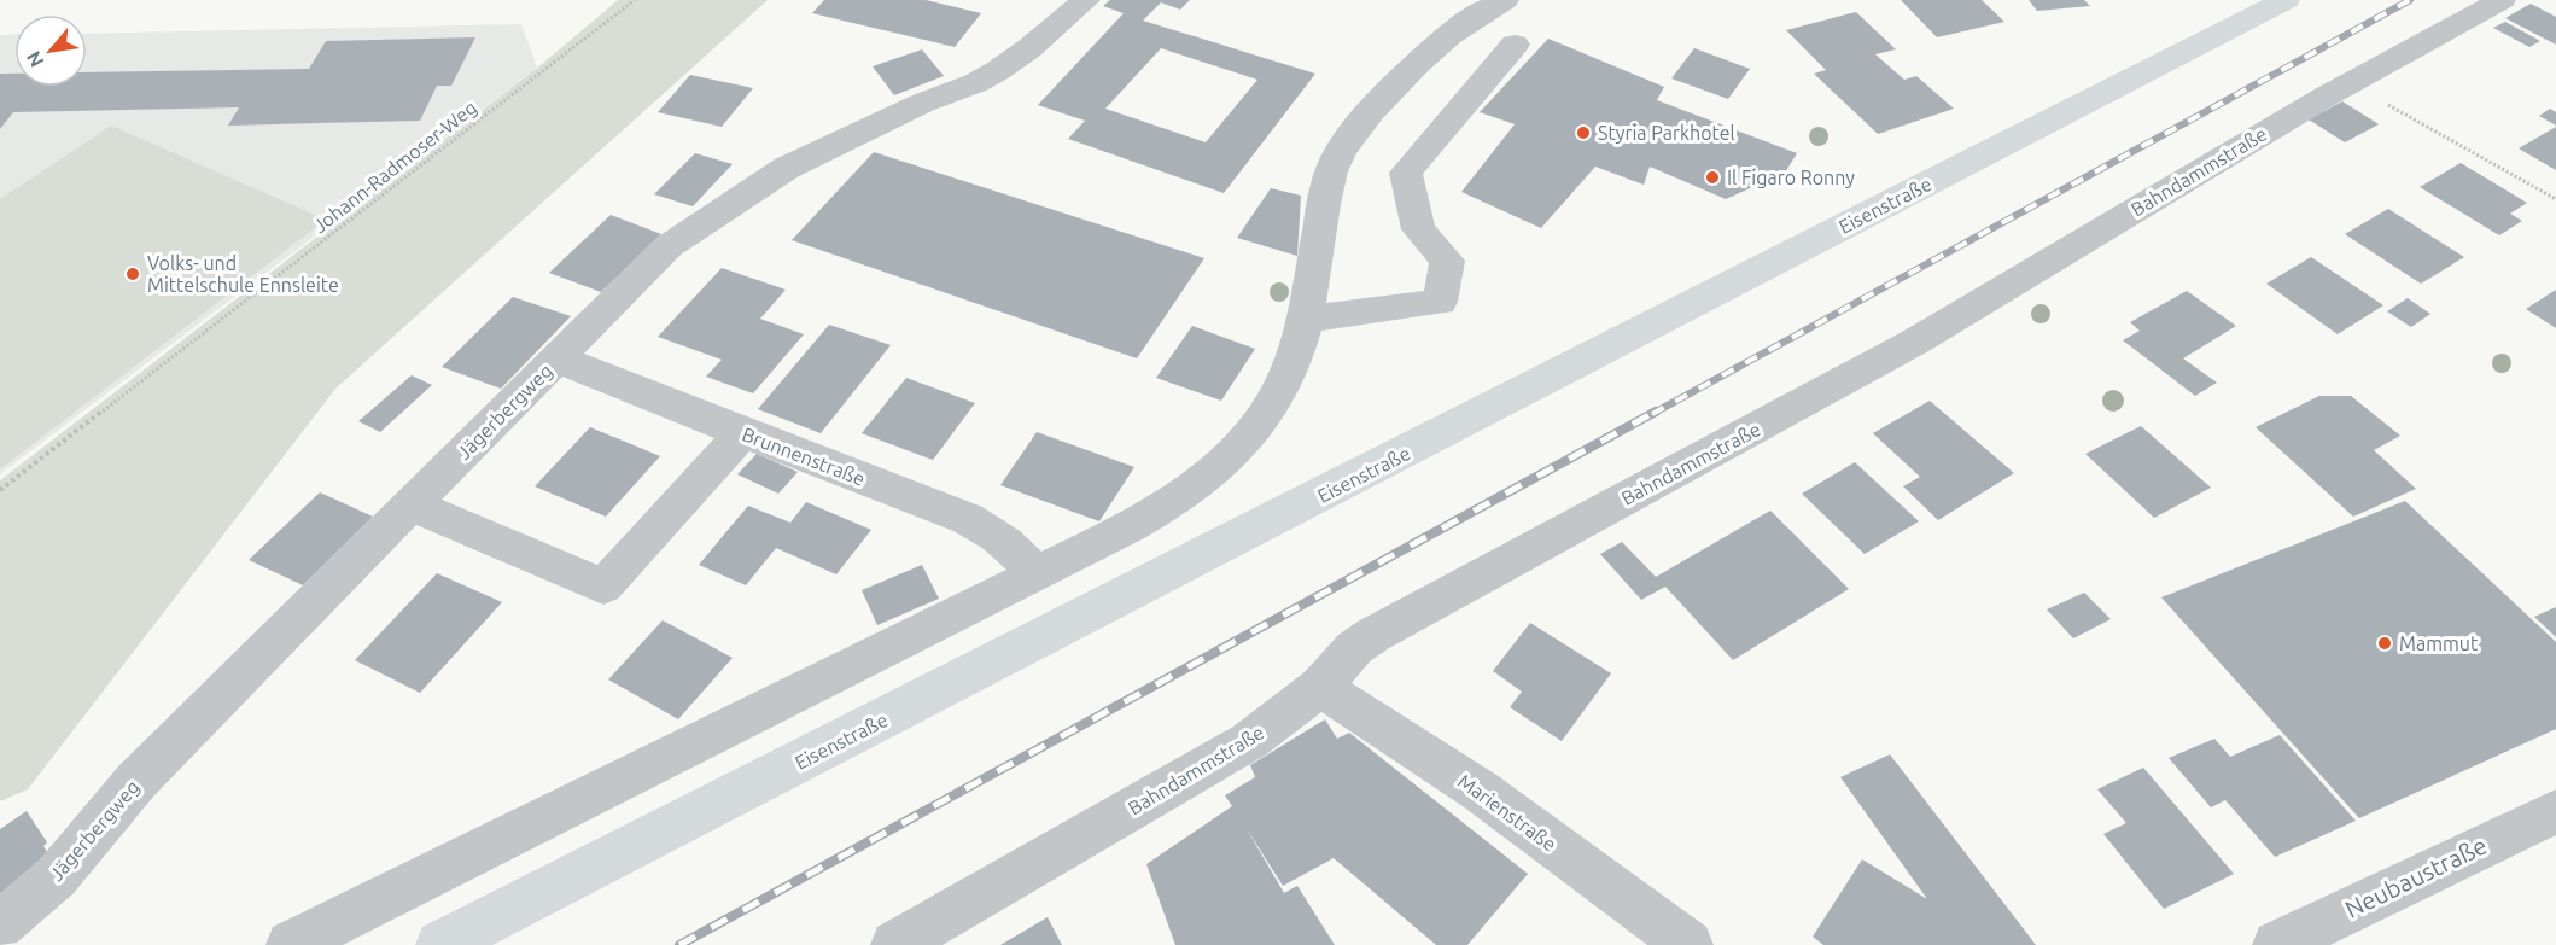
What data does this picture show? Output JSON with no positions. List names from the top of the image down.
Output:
{
  "streets": {
    "main road": ["Eisenstraße"],
    "street": [
      "Bahndammstraße",
      "Jägerbergweg",
      "Brunnenstraße",
      "Marienstraße",
      "Neubaustraße"
    ],
    "path": ["Johann-Radmoser-Weg"]
  },
  "crossings": [
    ["Bahndammstraße", "Marienstraße"],
    ["Jägerbergweg", "Brunnenstraße"]
  ],
  "places": [
    "Styria Parkhotel",
    "Il Figaro Ronny",
    "Volks- und Mittelschule Ennsleite",
    "Mammut"
  ],
  "north": "bottom left"
}
